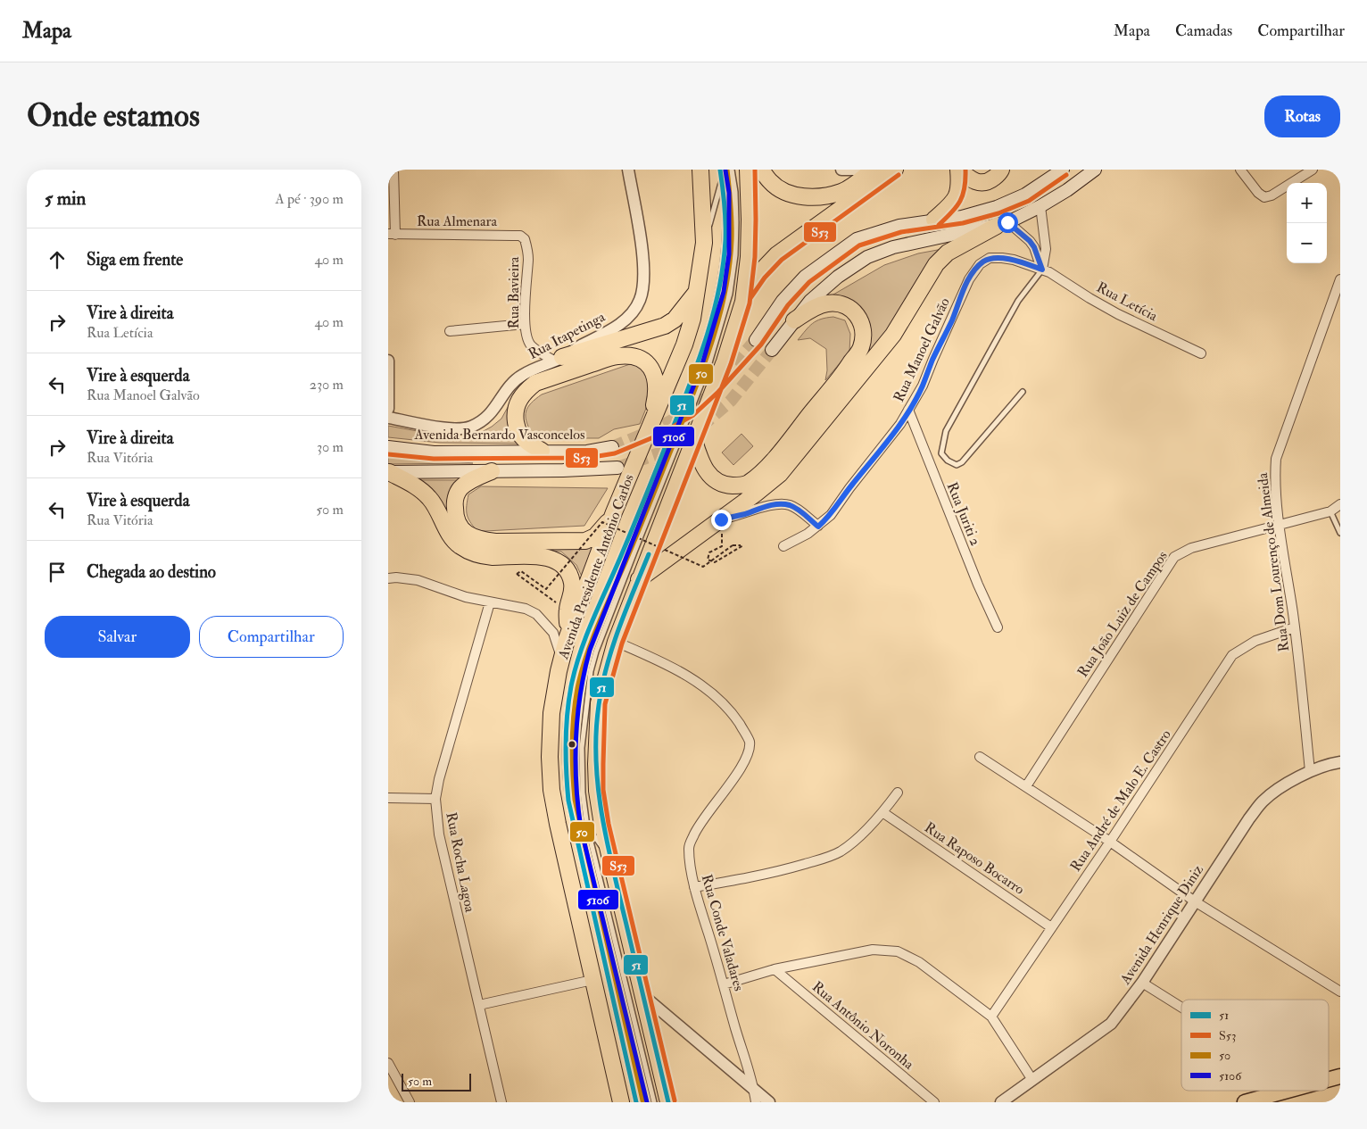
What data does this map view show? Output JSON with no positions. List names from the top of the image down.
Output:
{
  "streets": {
    "highway": ["Avenida Presidente Antônio Carlos"],
    "main road": ["Avenida Bernardo Vasconcelos"],
    "street": [
      "Rua Almenara",
      "Rua Bavieira",
      "Rua Letícia",
      "Rua Itapetinga",
      "Rua Manoel Galvão",
      "Rua Juriti 2",
      "Rua Dom Lourenço de Almeida",
      "Rua João Luiz de Campos",
      "Rua André de Malo E. Castro",
      "Rua Raposo Bocarro",
      "Rua Rocha Lagoa",
      "Avenida Henrique Diniz",
      "Rua Conde Valadares",
      "Rua Antônio Noronha"
    ]
  },
  "crossings": [
    ["Rua Almenara", "Rua Bavieira"],
    ["Rua Bavieira", "Rua Itapetinga"],
    ["Rua Letícia", "Rua Manoel Galvão"],
    ["Rua Manoel Galvão", "Rua Juriti 2"],
    ["Rua Dom Lourenço de Almeida", "Rua João Luiz de Campos"],
    ["Rua Dom Lourenço de Almeida", "Rua André de Malo E. Castro"],
    ["Rua Dom Lourenço de Almeida", "Avenida Henrique Diniz"],
    ["Rua André de Malo E. Castro", "Rua Raposo Bocarro"]
  ],
  "lines": [
    "transit line 51",
    "transit line S53",
    "transit line 50",
    "transit line 5106"
  ],
  "legend": [
    "51",
    "S53",
    "50",
    "5106"
  ],
  "scale_bar": "50 m",
  "page": {
    "header": "Mapa",
    "nav": ["Mapa", "Camadas", "Compartilhar"],
    "buttons": [
      "Rotas",
      ["Salvar", "Compartilhar"]
    ],
    "title": "Onde estamos",
    "heading": ["5 min", "A pé · 390 m"],
    "map_buttons": ["+", "−"],
    "list": [
      ["Siga em frente", "40 m"],
      ["Vire à direita", "Rua Letícia", "40 m"],
      ["Vire à esquerda", "Rua Manoel Galvão", "230 m"],
      ["Vire à direita", "Rua Vitória", "30 m"],
      ["Vire à esquerda", "Rua Vitória", "50 m"],
      "Chegada ao destino"
    ],
    "scale": "50 m"
  }
}
